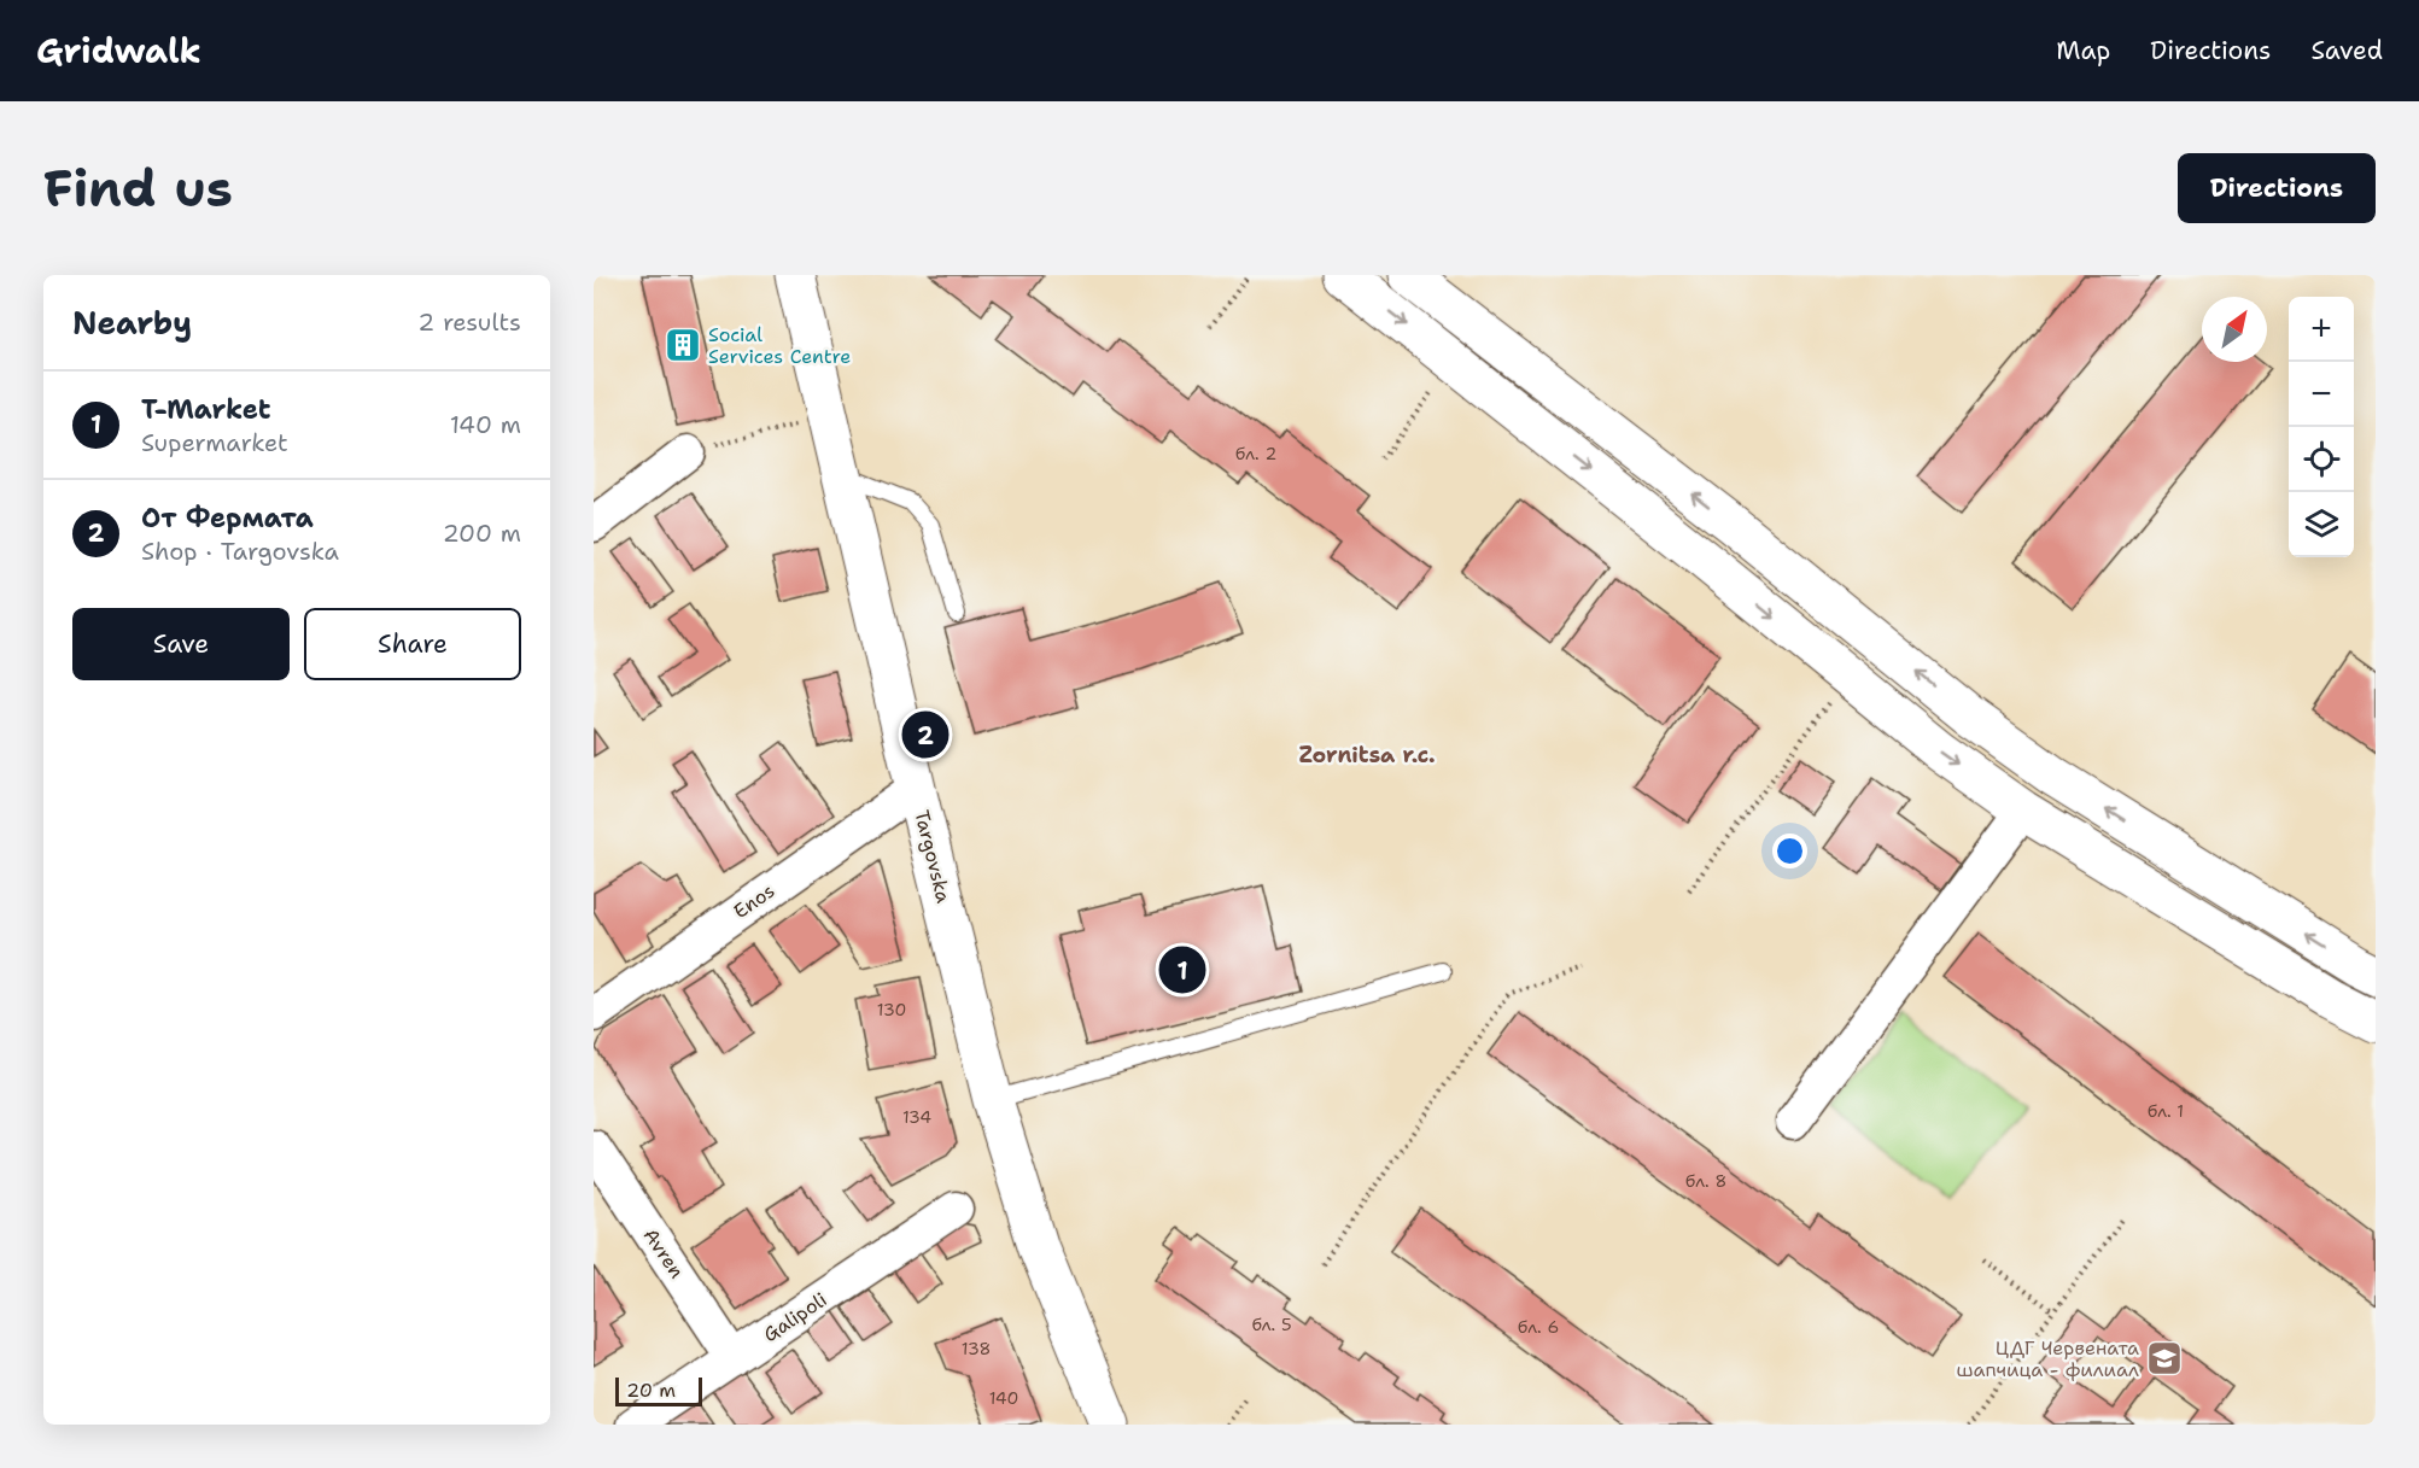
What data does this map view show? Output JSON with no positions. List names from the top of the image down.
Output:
{
  "streets": {
    "street": [
      "Targovska",
      "Enos",
      "Avren",
      "Galipoli"
    ]
  },
  "crossings": [
    ["Targovska", "Enos"],
    ["Avren", "Galipoli"]
  ],
  "districts": ["Zornitsa r.c."],
  "places": {
    "building": ["Social Services Centre"],
    "school or university": ["ЦДГ Червената шапчица - филиал"]
  },
  "house_numbers": [
    "бл. 2",
    "130",
    "бл. 1",
    "134",
    "бл. 8",
    "бл. 5",
    "бл. 6",
    "138",
    "140"
  ],
  "scale_bar": "20 m",
  "north": "top right",
  "page": {
    "header": "Gridwalk",
    "nav": ["Map", "Directions", "Saved"],
    "buttons": [
      "Directions",
      ["Save", "Share"]
    ],
    "title": "Find us",
    "heading": ["Nearby", "2 results"],
    "map_buttons": ["+", "−"],
    "list": [
      {
        "mark": "1",
        "name": "T-Market",
        "note": "Supermarket",
        "value": "140 m"
      },
      {
        "mark": "2",
        "name": "От Фермата",
        "note": "Shop · Targovska",
        "value": "200 m"
      }
    ],
    "pins": ["2", "1"],
    "scale": "20 m"
  }
}
